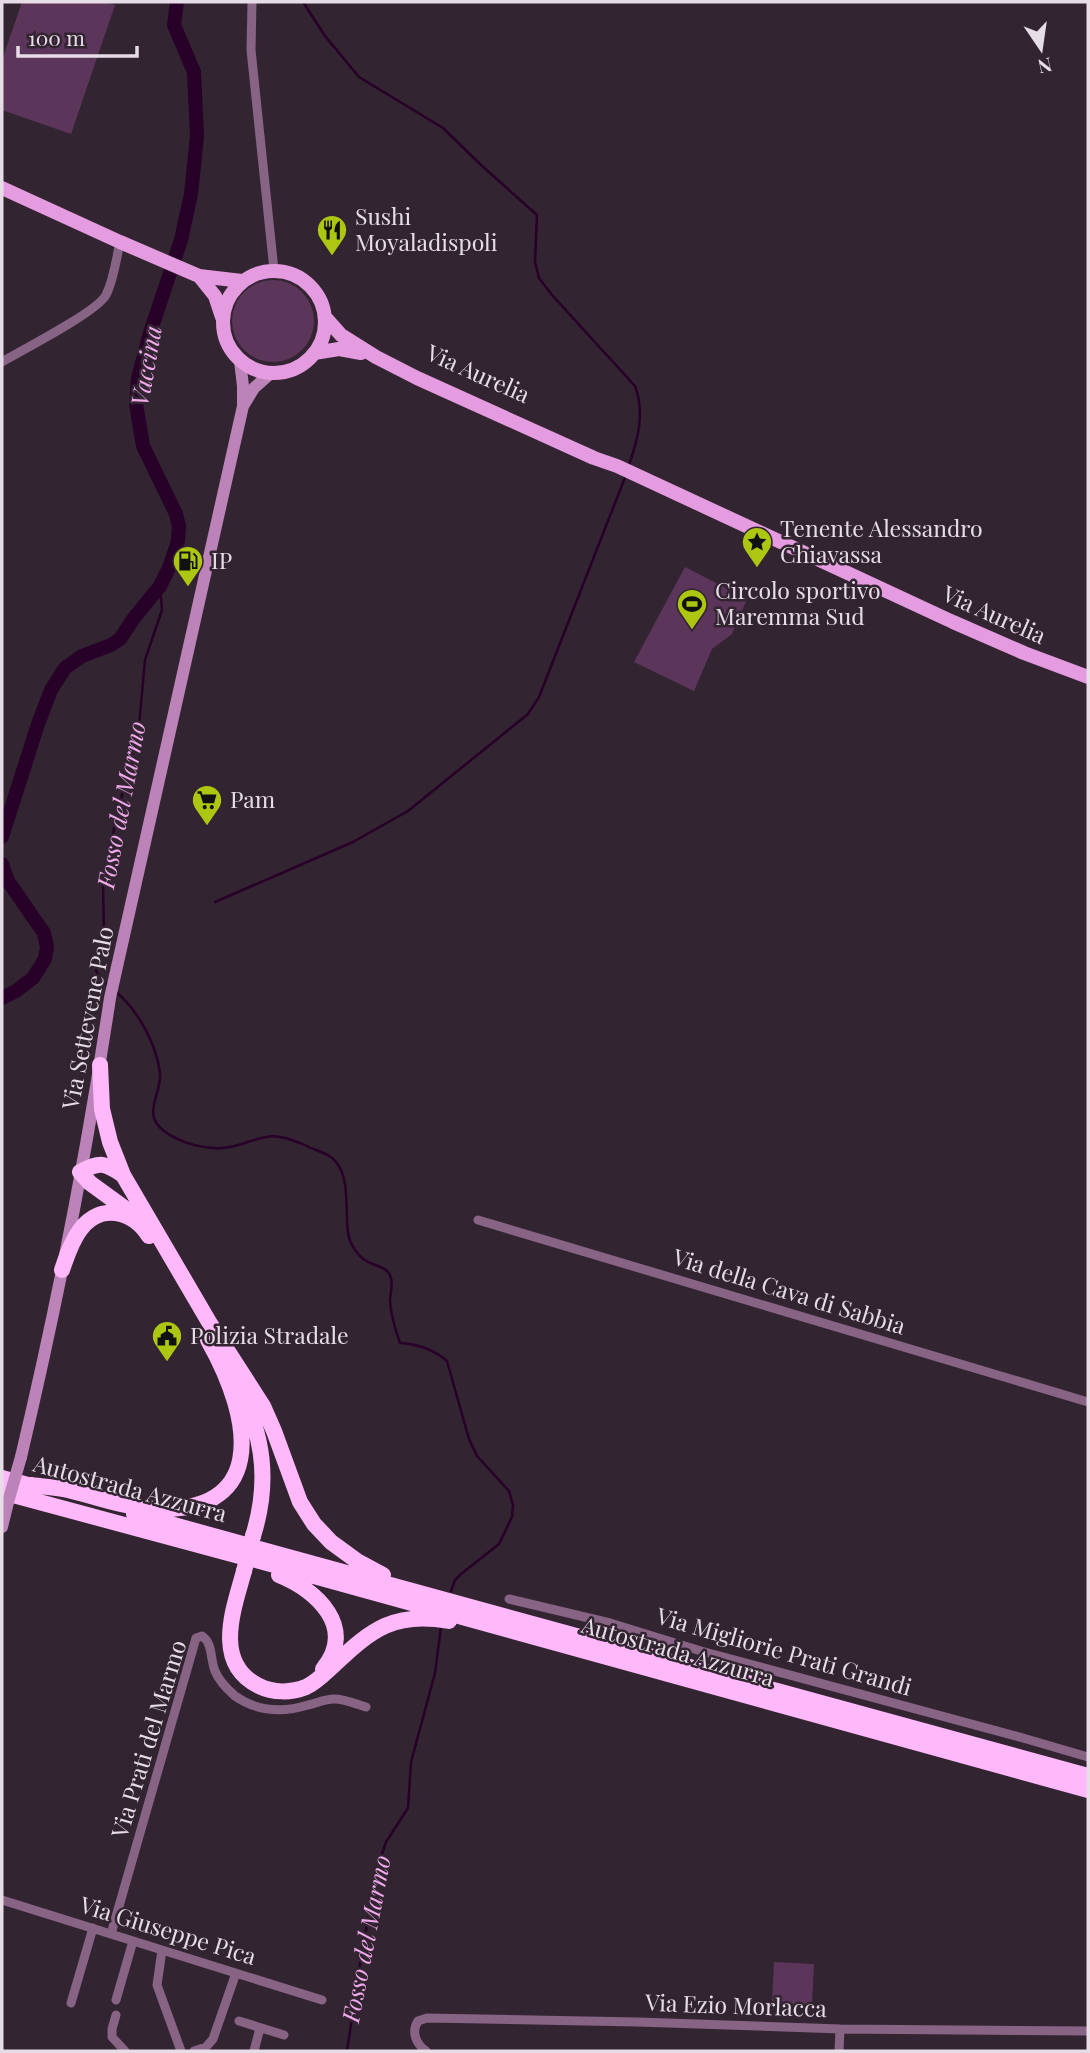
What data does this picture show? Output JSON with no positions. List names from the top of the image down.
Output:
{
  "streets": {
    "highway": ["Autostrada Azzurra"],
    "main road": ["Via Aurelia", "Via Settevene Palo"],
    "street": [
      "Via della Cava di Sabbia",
      "Via Migliorie Prati Grandi",
      "Via Prati del Marmo",
      "Via Giuseppe Pica",
      "Via Ezio Morlacca"
    ]
  },
  "crossings": [
    ["Via Aurelia", "Via Settevene Palo"],
    ["Via Settevene Palo", "Autostrada Azzurra"],
    ["Via Prati del Marmo", "Via Giuseppe Pica"]
  ],
  "water": ["Vaccina", "Fosso del Marmo"],
  "places": {
    "restaurant": ["Sushi Moyaladispoli"],
    "place": ["Tenente Alessandro Chiavassa"],
    "fuel station": ["IP"],
    "sports": ["Circolo sportivo Maremma Sud"],
    "supermarket": ["Pam"],
    "public building": ["Polizia Stradale"]
  },
  "scale_bar": "100 m",
  "north": "bottom"
}
